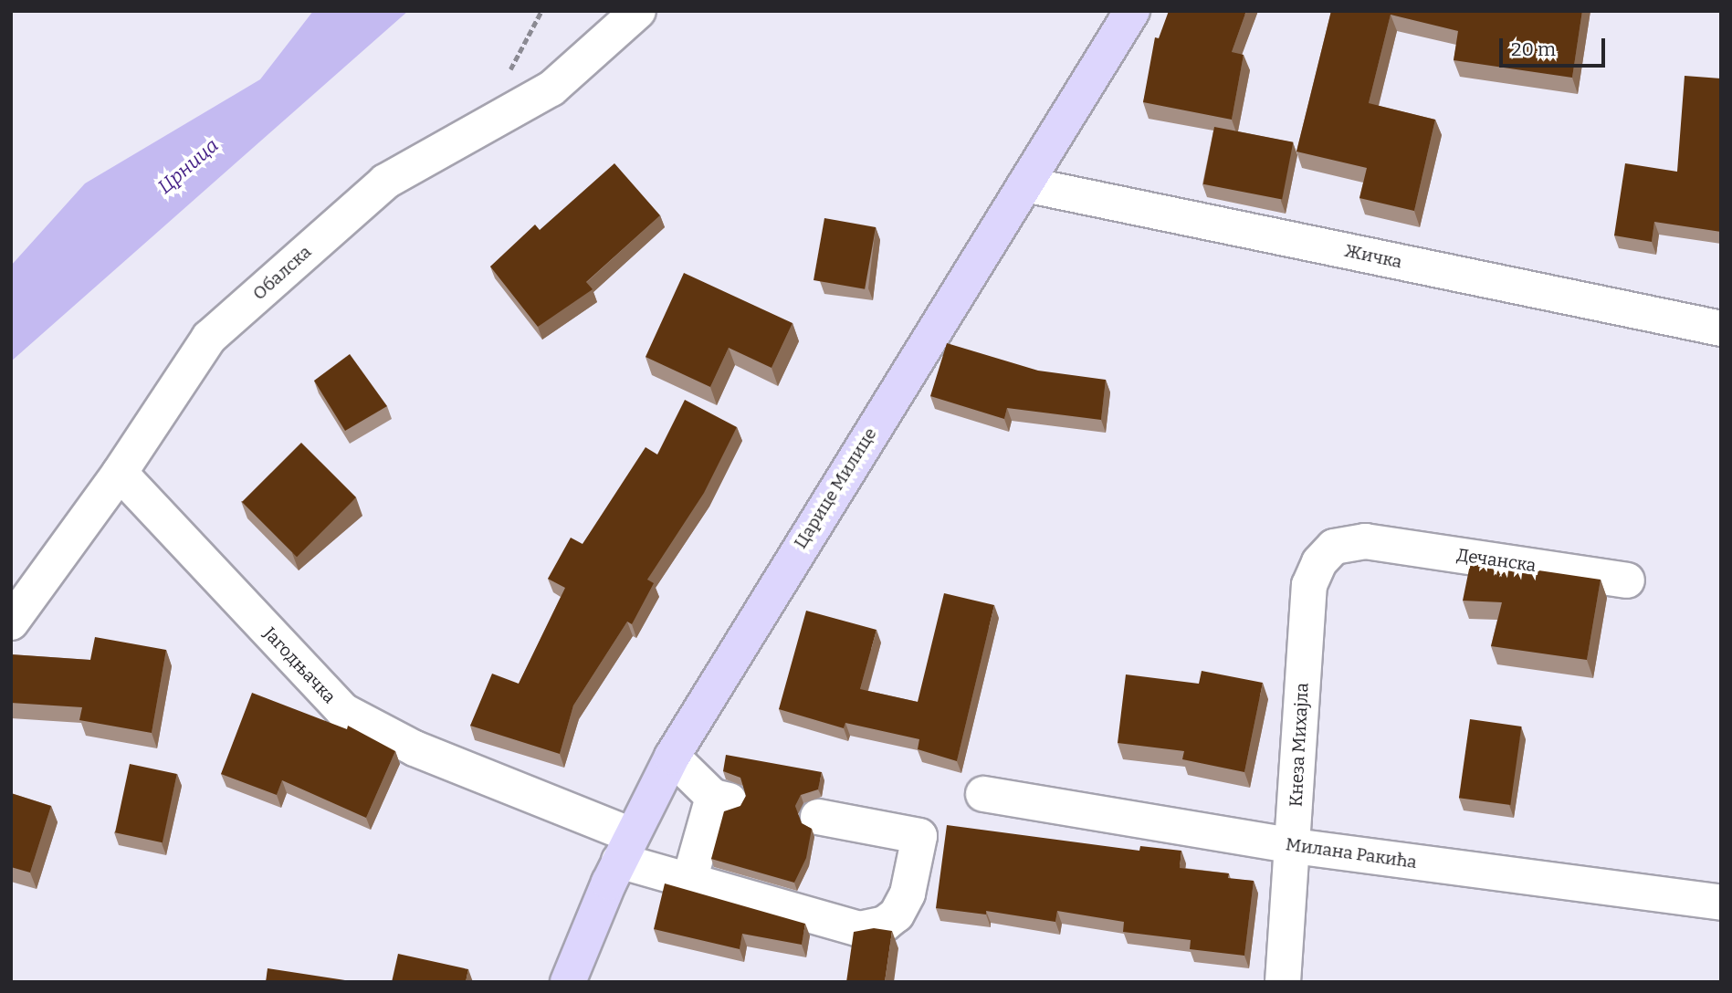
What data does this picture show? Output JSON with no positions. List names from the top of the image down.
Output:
{
  "streets": {
    "main road": ["Царице Милице"],
    "street": [
      "Жичка",
      "Обалска",
      "Дечанска",
      "Јагодњачка",
      "Кнеза Михајла",
      "Милана Ракића"
    ]
  },
  "crossings": [
    ["Жичка", "Царице Милице"],
    ["Обалска", "Јагодњачка"],
    ["Царице Милице", "Јагодњачка"],
    ["Дечанска", "Кнеза Михајла"],
    ["Кнеза Михајла", "Милана Ракића"]
  ],
  "water": ["Црница"],
  "scale_bar": "20 m"
}
